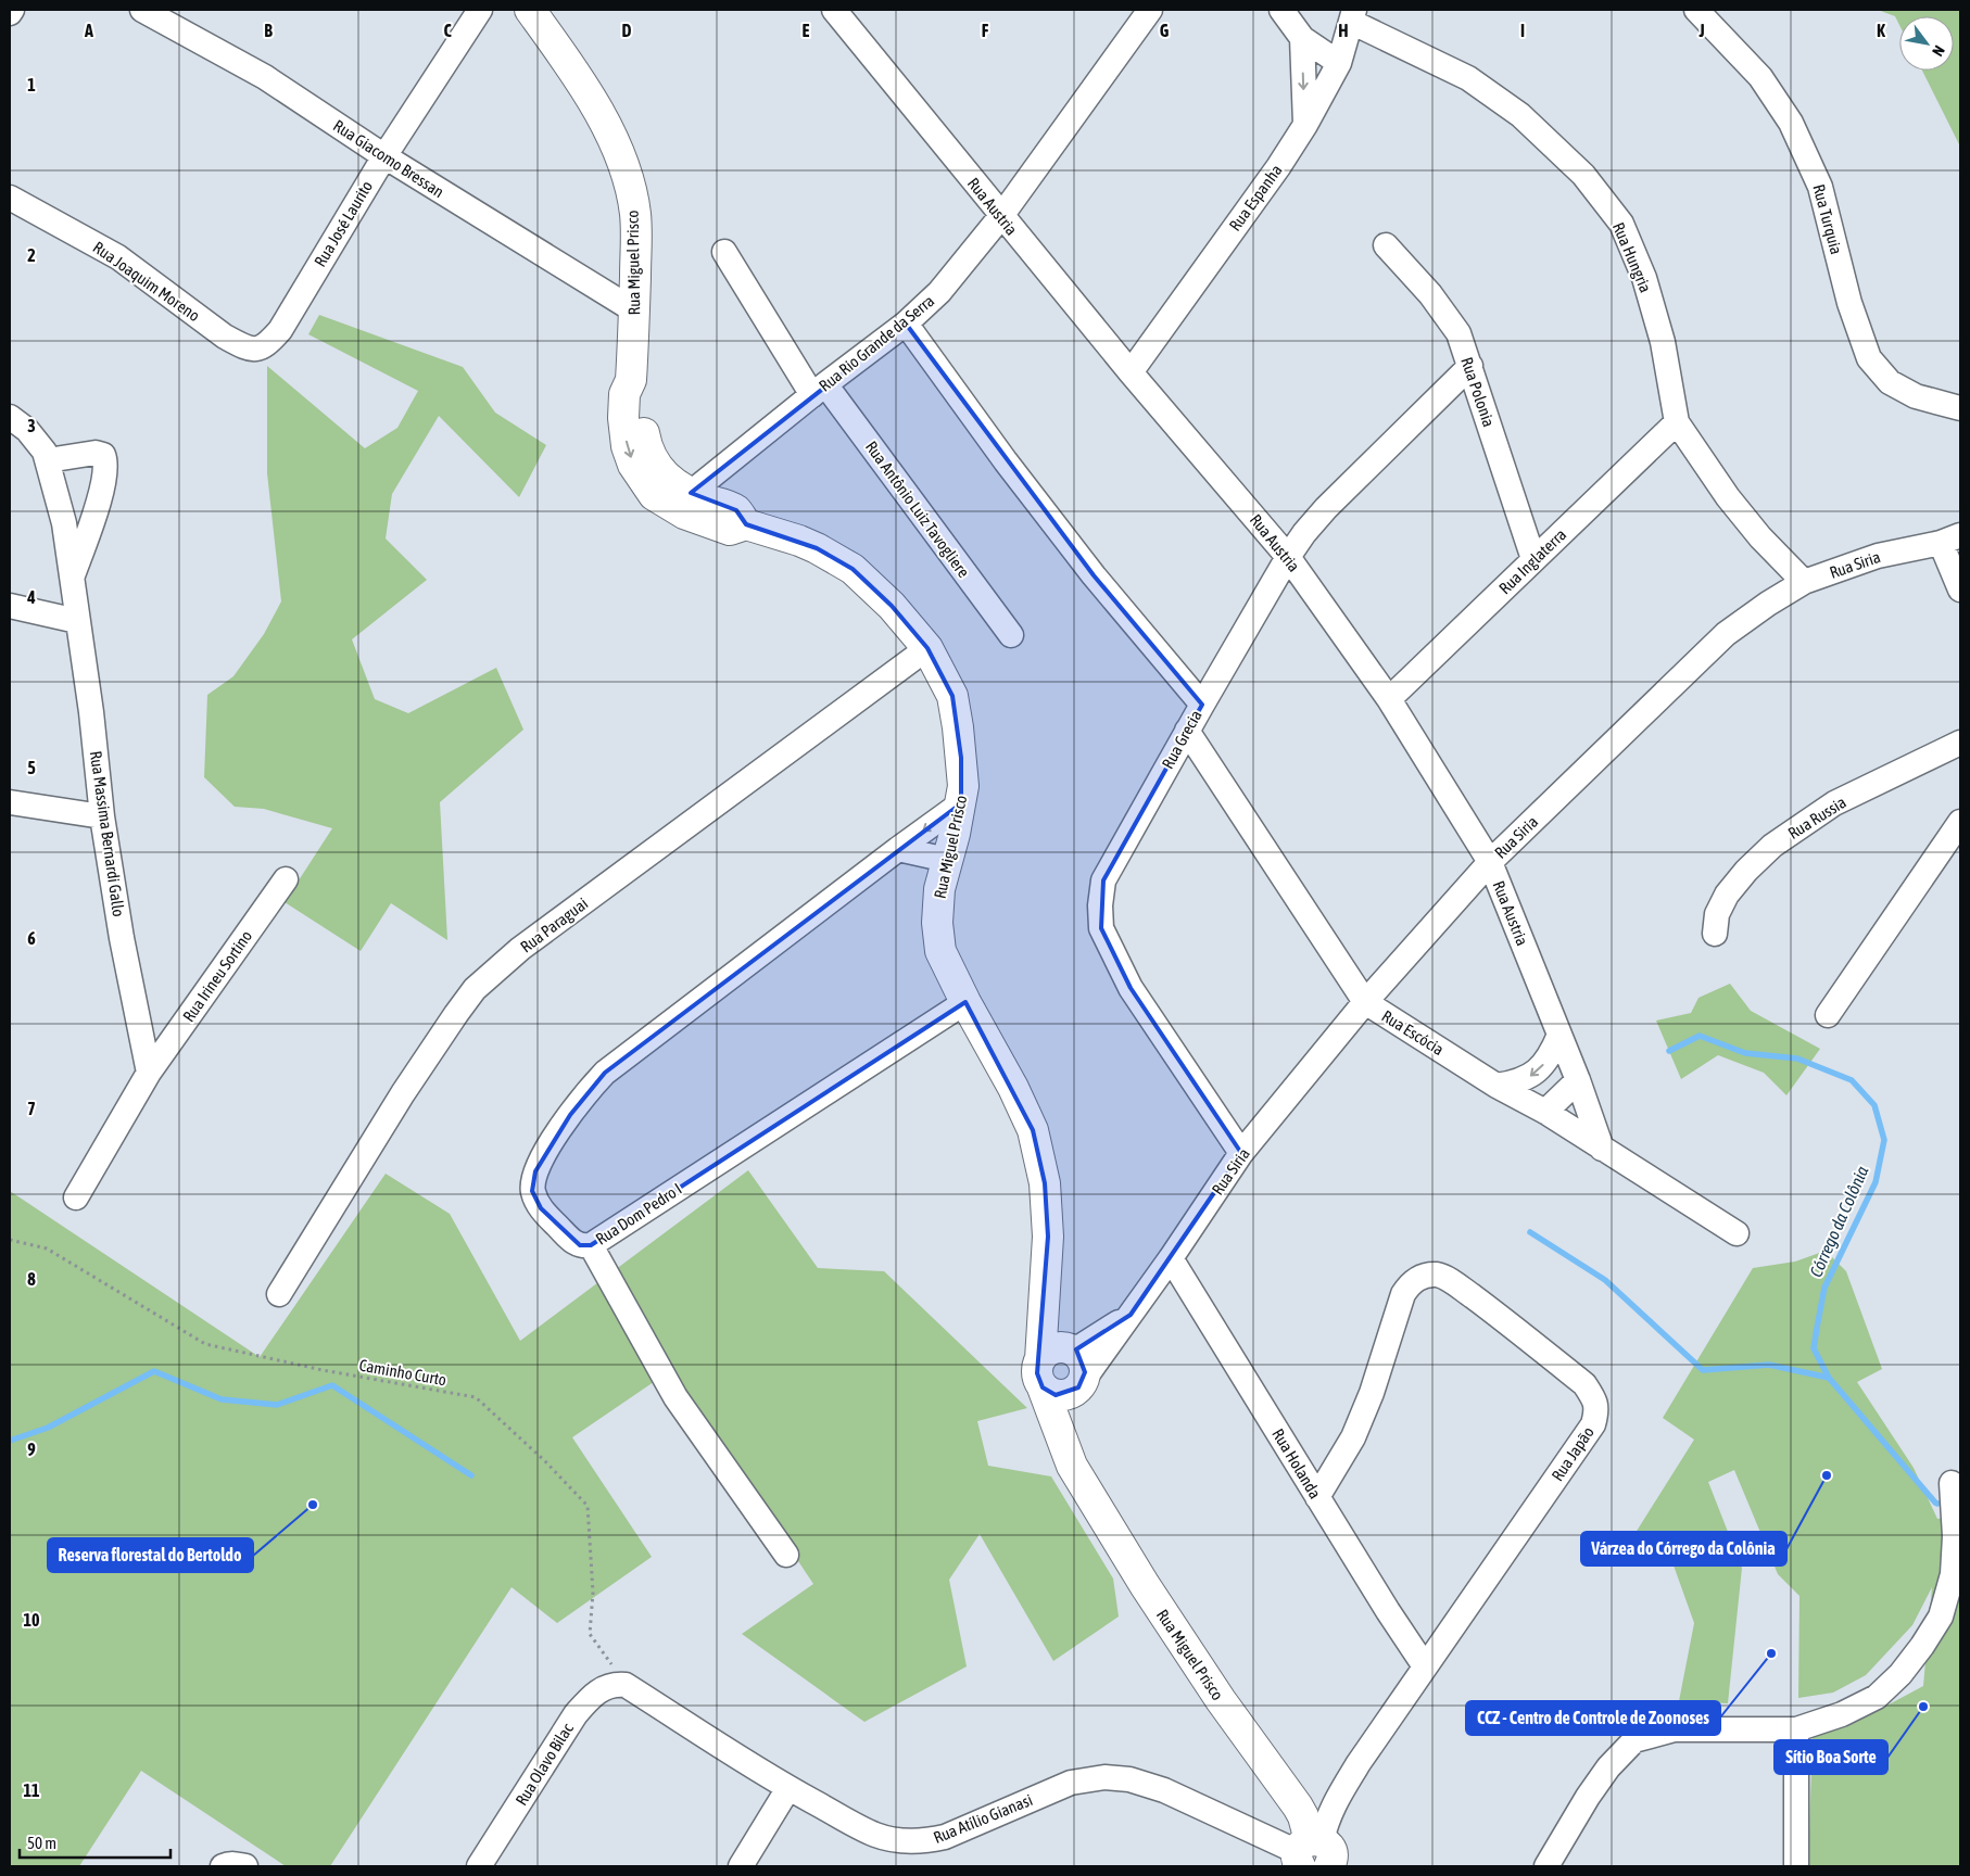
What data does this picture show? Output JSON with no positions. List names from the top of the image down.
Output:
{
  "streets": {
    "street": [
      "Rua Giacomo Bressan",
      "Rua Espanha",
      "Rua Austria",
      "Rua Turquia",
      "Rua José Laurito",
      "Rua Hungria",
      "Rua Miguel Prisco",
      "Rua Joaquim Moreno",
      "Rua Rio Grande da Serra",
      "Rua Polonia",
      "Rua Antônio Luiz Tavogliere",
      "Rua Inglaterra",
      "Rua Siria",
      "Rua Grecia",
      "Rua Russia",
      "Rua Massima Bernardi Gallo",
      "Rua Paraguai",
      "Rua Irineu Sortino",
      "Rua Escócia",
      "Rua Dom Pedro I",
      "Rua Japão",
      "Rua Holanda",
      "Rua Olavo Bilac",
      "Rua Atílio Gianasi"
    ],
    "path": ["Caminho Curto"]
  },
  "crossings": [
    ["Rua Giacomo Bressan", "Rua José Laurito"],
    ["Rua Giacomo Bressan", "Rua Miguel Prisco"],
    ["Rua Espanha", "Rua Austria"],
    ["Rua Espanha", "Rua Hungria"],
    ["Rua Austria", "Rua Rio Grande da Serra"],
    ["Rua Austria", "Rua Inglaterra"],
    ["Rua Austria", "Rua Siria"],
    ["Rua Austria", "Rua Grecia"],
    ["Rua Austria", "Rua Escócia"],
    ["Rua José Laurito", "Rua Joaquim Moreno"],
    ["Rua Hungria", "Rua Inglaterra"],
    ["Rua Hungria", "Rua Siria"],
    ["Rua Miguel Prisco", "Rua Rio Grande da Serra"],
    ["Rua Miguel Prisco", "Rua Siria"],
    ["Rua Miguel Prisco", "Rua Paraguai"],
    ["Rua Miguel Prisco", "Rua Dom Pedro I"],
    ["Rua Miguel Prisco", "Rua Japão"],
    ["Rua Miguel Prisco", "Rua Atílio Gianasi"],
    ["Rua Rio Grande da Serra", "Rua Antônio Luiz Tavogliere"],
    ["Rua Polonia", "Rua Inglaterra"],
    ["Rua Polonia", "Rua Grecia"],
    ["Rua Siria", "Rua Grecia"],
    ["Rua Siria", "Rua Escócia"],
    ["Rua Siria", "Rua Holanda"],
    ["Rua Grecia", "Rua Escócia"],
    ["Rua Massima Bernardi Gallo", "Rua Irineu Sortino"],
    ["Caminho Curto", "Rua Olavo Bilac"],
    ["Caminho Curto", "Rua Atílio Gianasi"],
    ["Rua Japão", "Rua Holanda"],
    ["Rua Japão", "Rua Atílio Gianasi"],
    ["Rua Olavo Bilac", "Rua Atílio Gianasi"]
  ],
  "water": ["Córrego da Colônia"],
  "places": [
    "Várzea do Córrego da Colônia",
    "Reserva florestal do Bertoldo",
    "CCZ - Centro de Controle de Zoonoses",
    "Sítio Boa Sorte"
  ],
  "scale_bar": "50 m",
  "north": "bottom right",
  "grid": {
    "columns": [
      "A",
      "B",
      "C",
      "D",
      "E",
      "F",
      "G",
      "H",
      "I",
      "J",
      "K"
    ],
    "rows": [
      "1",
      "2",
      "3",
      "4",
      "5",
      "6",
      "7",
      "8",
      "9",
      "10",
      "11"
    ]
  }
}
